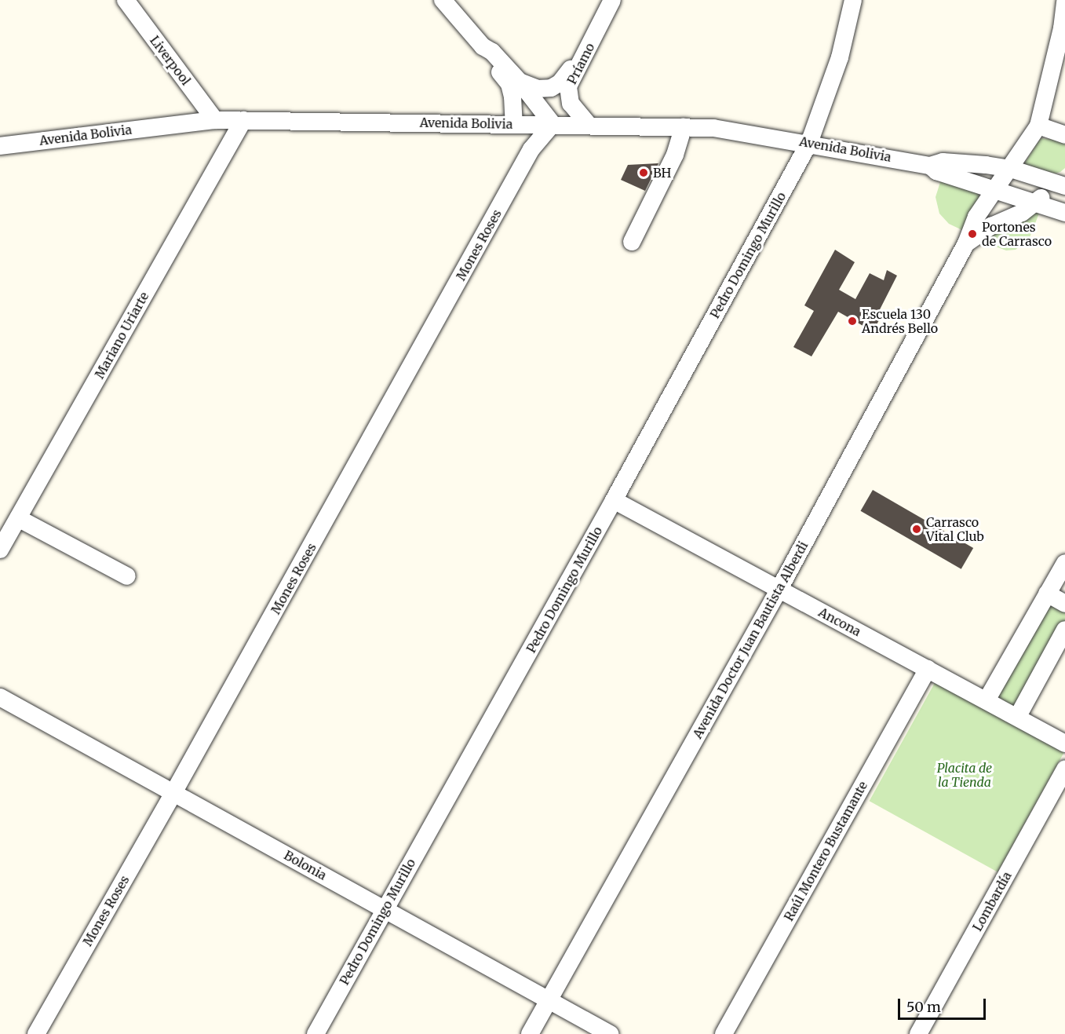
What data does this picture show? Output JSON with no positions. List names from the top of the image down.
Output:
{
  "streets": {
    "street": [
      "Liverpool",
      "Príamo",
      "Avenida Bolivia",
      "Mones Roses",
      "Pedro Domingo Murillo",
      "Mariano Uriarte",
      "Ancona",
      "Avenida Doctor Juan Bautista Alberdi",
      "Raúl Montero Bustamante",
      "Bolonia",
      "Lombardía"
    ]
  },
  "crossings": [
    ["Liverpool", "Avenida Bolivia"],
    ["Príamo", "Avenida Bolivia"],
    ["Avenida Bolivia", "Mones Roses"],
    ["Avenida Bolivia", "Pedro Domingo Murillo"],
    ["Avenida Bolivia", "Mariano Uriarte"],
    ["Avenida Bolivia", "Avenida Doctor Juan Bautista Alberdi"],
    ["Mones Roses", "Bolonia"],
    ["Pedro Domingo Murillo", "Ancona"],
    ["Pedro Domingo Murillo", "Bolonia"],
    ["Ancona", "Avenida Doctor Juan Bautista Alberdi"],
    ["Ancona", "Raúl Montero Bustamante"],
    ["Avenida Doctor Juan Bautista Alberdi", "Bolonia"]
  ],
  "parks": ["Placita de la Tienda"],
  "places": [
    "BH",
    "Portones de Carrasco",
    "Escuela 130 Andrés Bello",
    "Carrasco Vital Club"
  ],
  "scale_bar": "50 m"
}
